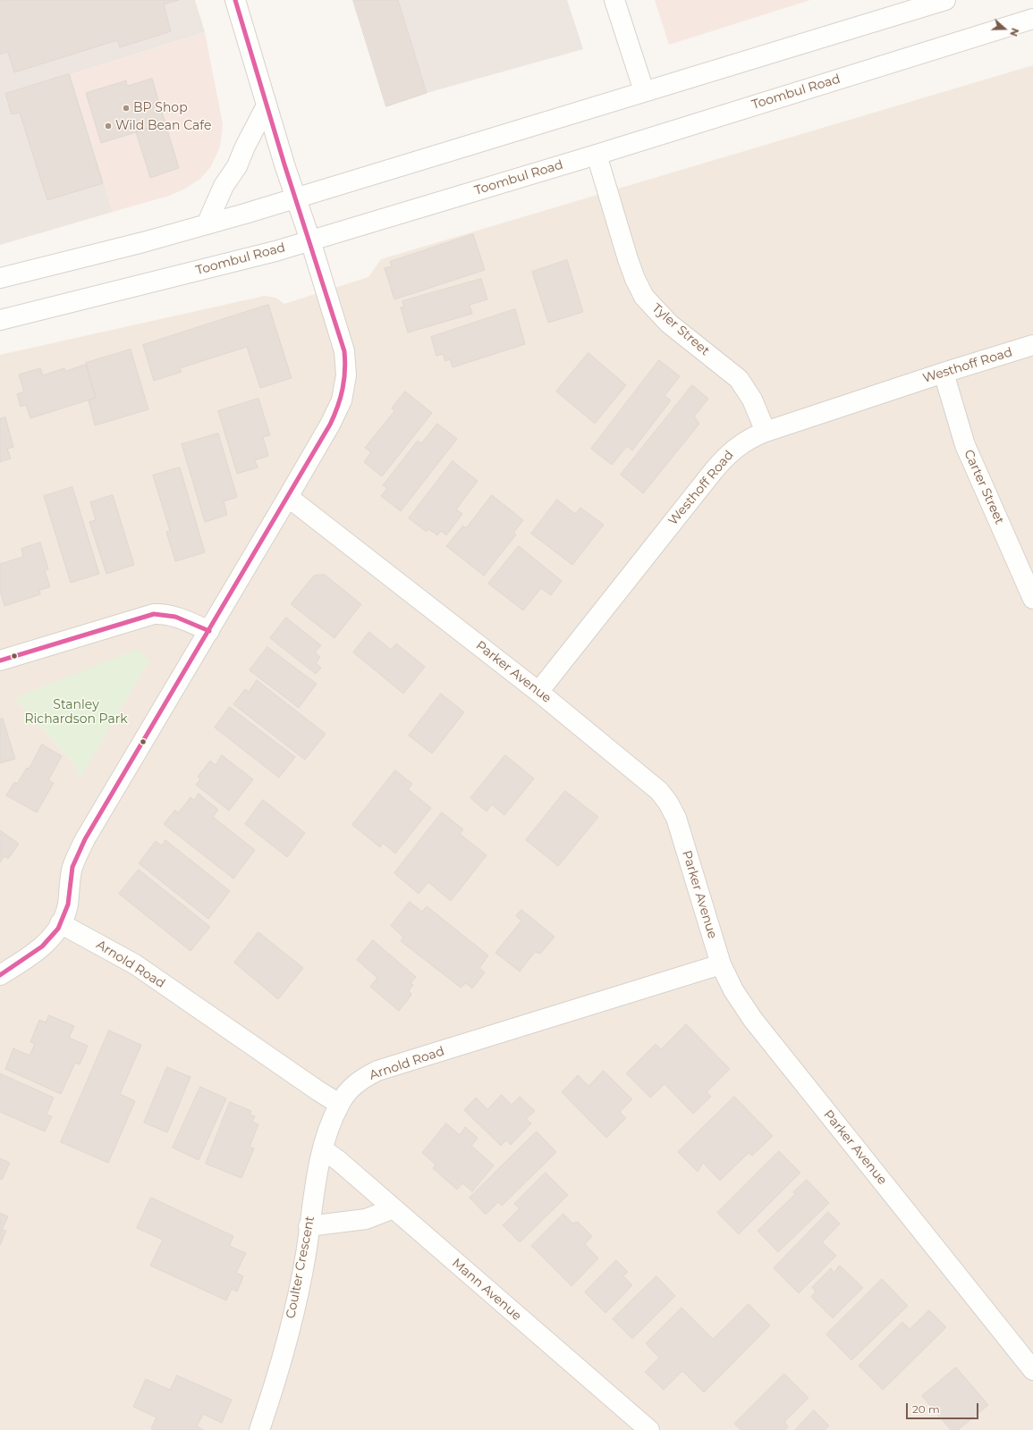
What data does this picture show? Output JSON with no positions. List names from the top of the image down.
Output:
{
  "streets": {
    "street": [
      "Toombul Road",
      "Tyler Street",
      "Westhoff Road",
      "Carter Street",
      "Parker Avenue",
      "Arnold Road",
      "Coulter Crescent",
      "Mann Avenue"
    ]
  },
  "crossings": [
    ["Toombul Road", "Tyler Street"],
    ["Tyler Street", "Westhoff Road"],
    ["Westhoff Road", "Carter Street"],
    ["Westhoff Road", "Parker Avenue"],
    ["Parker Avenue", "Arnold Road"],
    ["Arnold Road", "Coulter Crescent"],
    ["Coulter Crescent", "Mann Avenue"]
  ],
  "parks": ["Stanley Richardson Park"],
  "places": ["BP Shop", "Wild Bean Cafe"],
  "scale_bar": "20 m",
  "north": "right"
}
